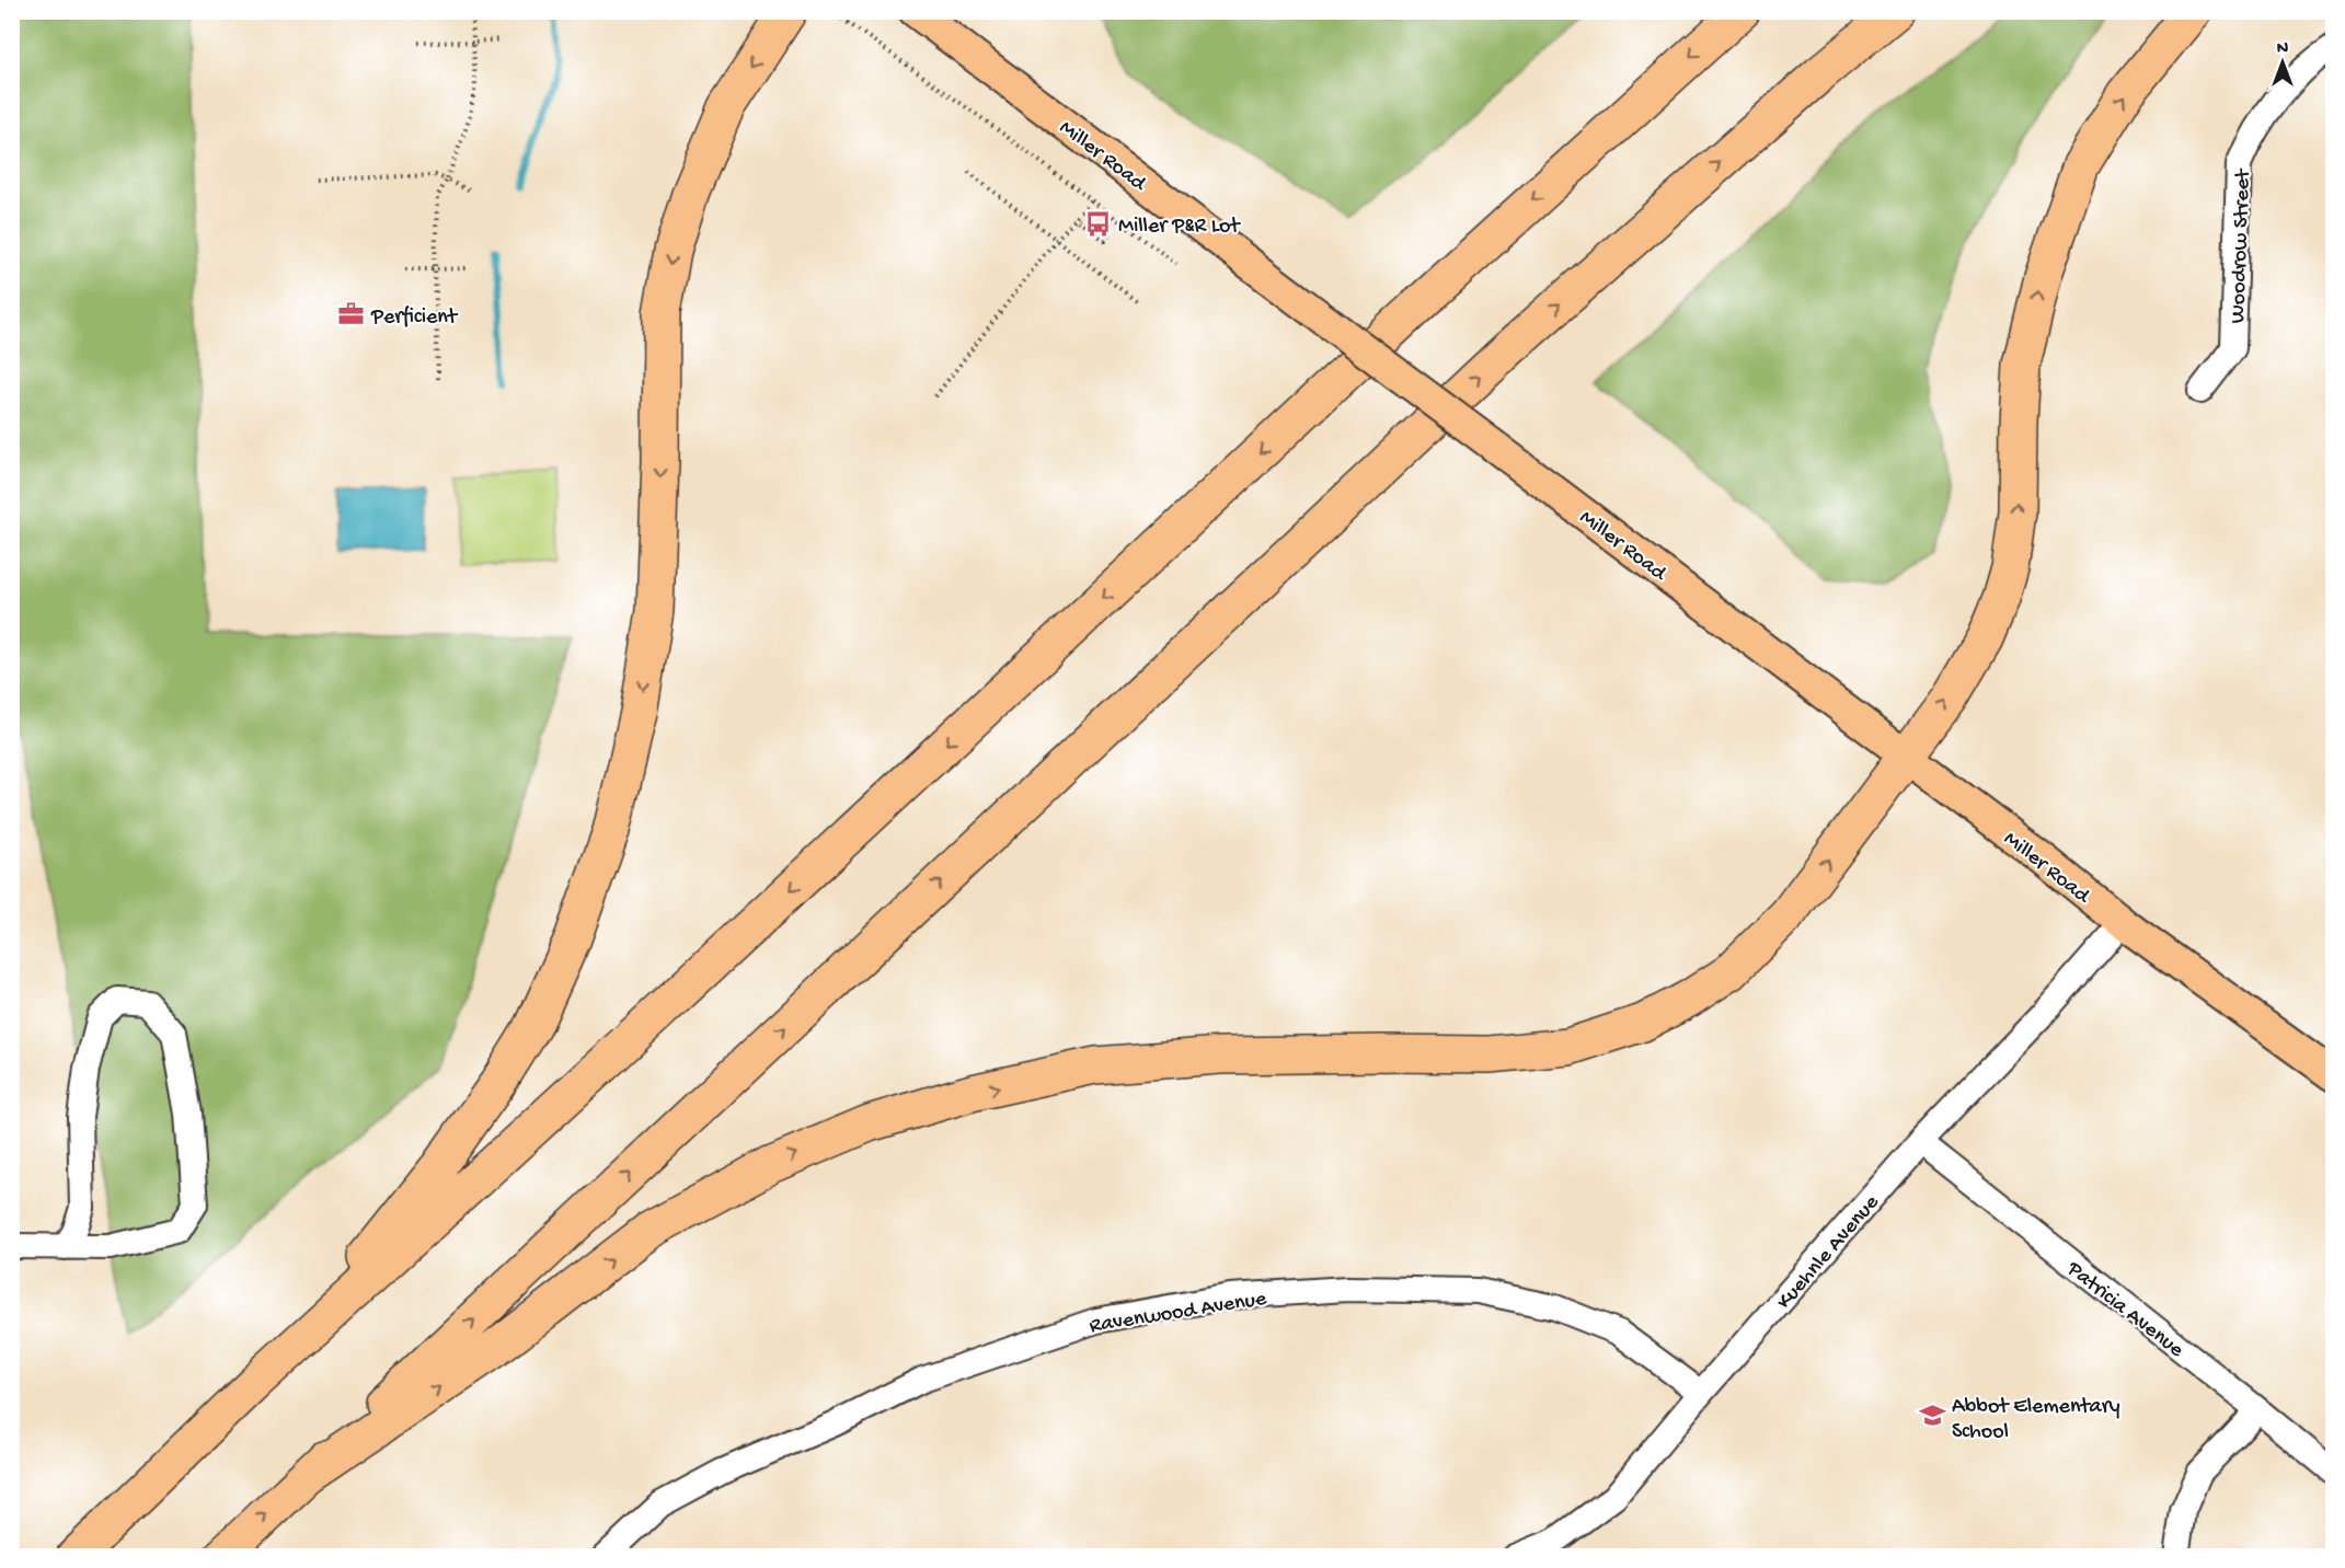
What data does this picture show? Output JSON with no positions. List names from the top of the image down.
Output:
{
  "streets": {
    "main road": ["Miller Road"],
    "street": [
      "Woodrow Street",
      "Kuehnle Avenue",
      "Patricia Avenue",
      "Ravenwood Avenue"
    ]
  },
  "crossings": [
    ["Miller Road", "Kuehnle Avenue"],
    ["Kuehnle Avenue", "Patricia Avenue"],
    ["Kuehnle Avenue", "Ravenwood Avenue"]
  ],
  "places": {
    "bus stop": ["Miller P&R Lot"],
    "office": ["Perficient"],
    "school or university": ["Abbot Elementary School"]
  },
  "north": "top"
}
